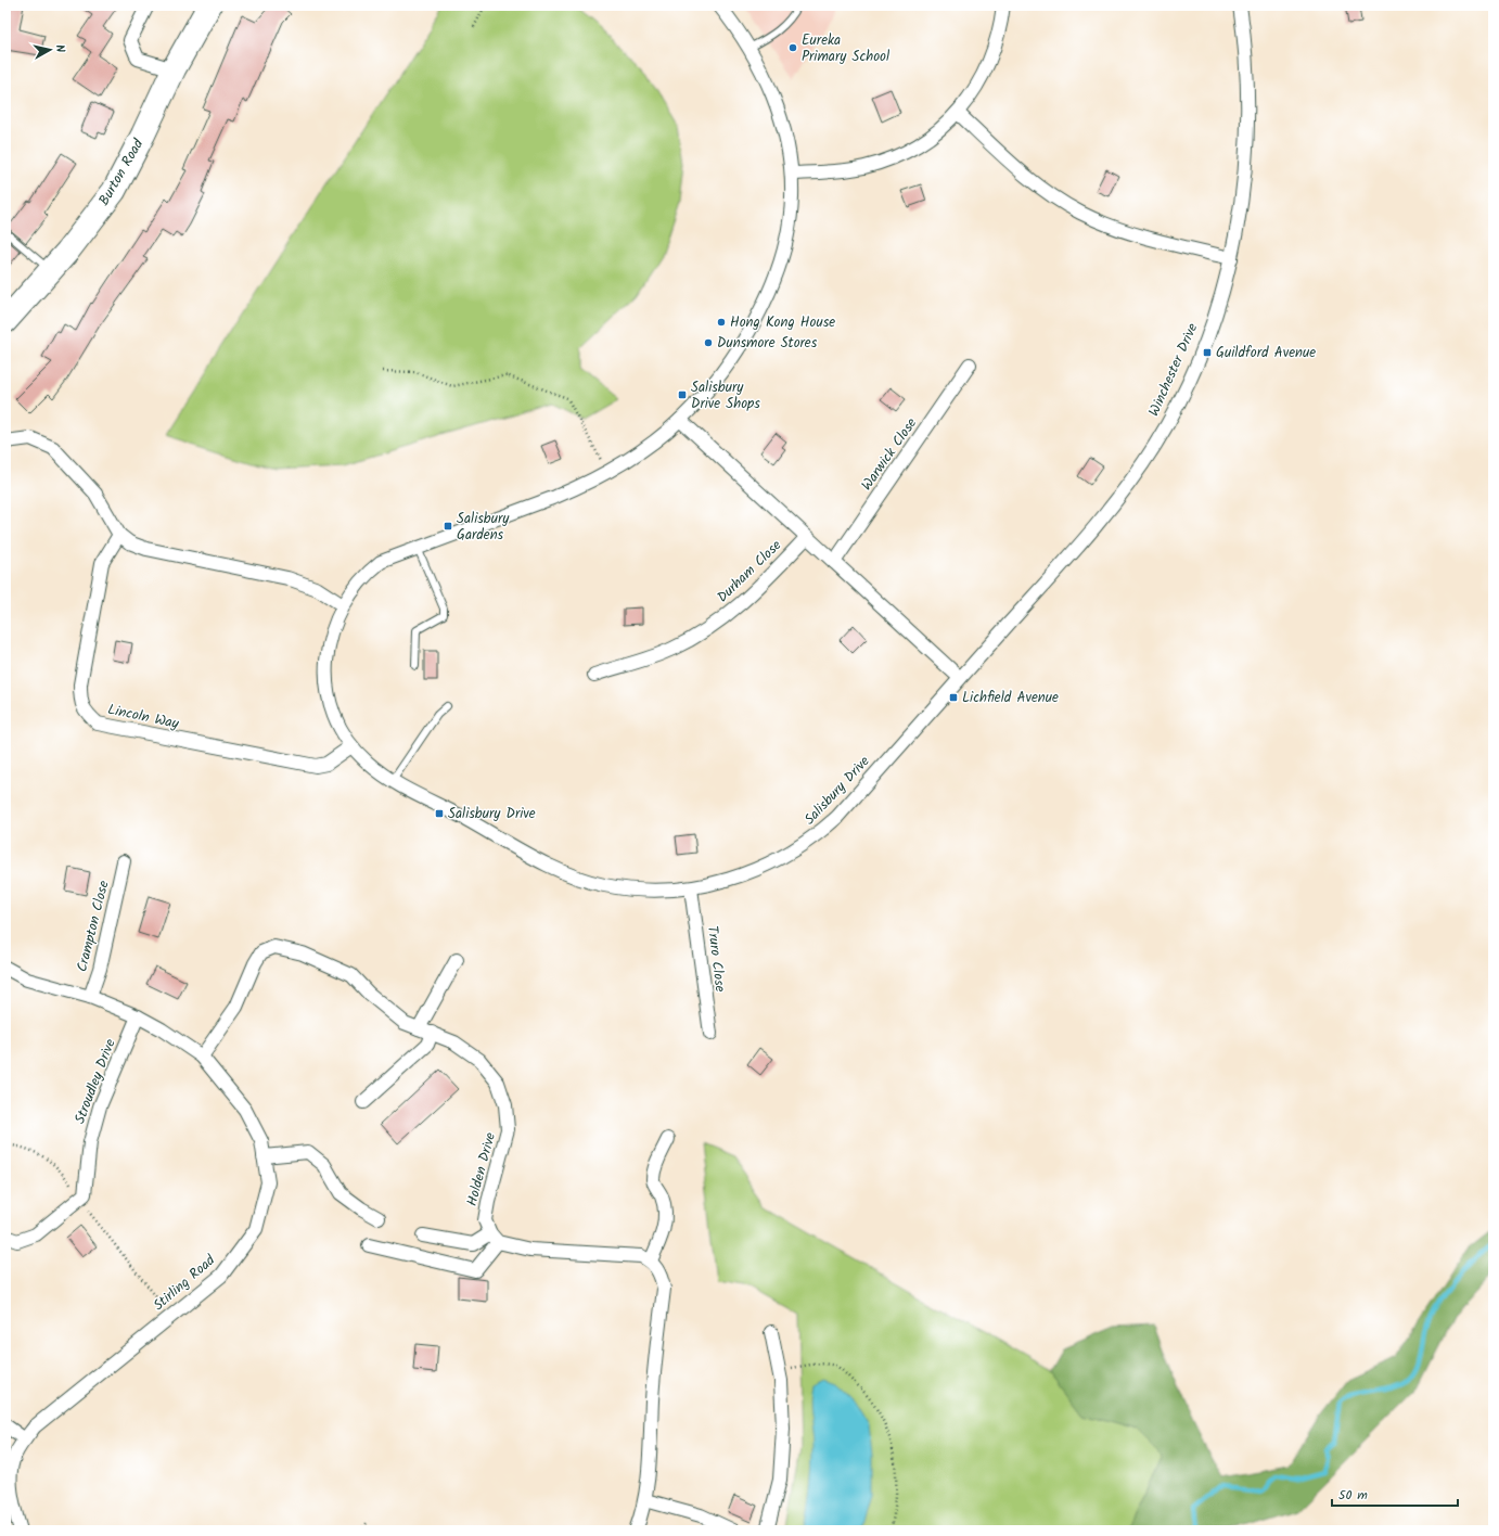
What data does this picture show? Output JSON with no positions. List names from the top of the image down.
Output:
{
  "streets": {
    "highway": ["Burton Road"],
    "street": [
      "Winchester Drive",
      "Warwick Close",
      "Durham Close",
      "Lincoln Way",
      "Salisbury Drive",
      "Crampton Close",
      "Truro Close",
      "Stroudley Drive",
      "Holden Drive",
      "Stirling Road"
    ]
  },
  "crossings": [
    ["Winchester Drive", "Salisbury Drive"],
    ["Lincoln Way", "Salisbury Drive"],
    ["Salisbury Drive", "Truro Close"],
    ["Crampton Close", "Stirling Road"],
    ["Stroudley Drive", "Stirling Road"],
    ["Holden Drive", "Stirling Road"]
  ],
  "places": {
    "other": ["Eureka Primary School", "Hong Kong House", "Dunsmore Stores"],
    "transit": [
      "Guildford Avenue",
      "Salisbury Drive Shops",
      "Salisbury Gardens",
      "Lichfield Avenue",
      "Salisbury Drive"
    ]
  },
  "scale_bar": "50 m",
  "north": "right"
}
